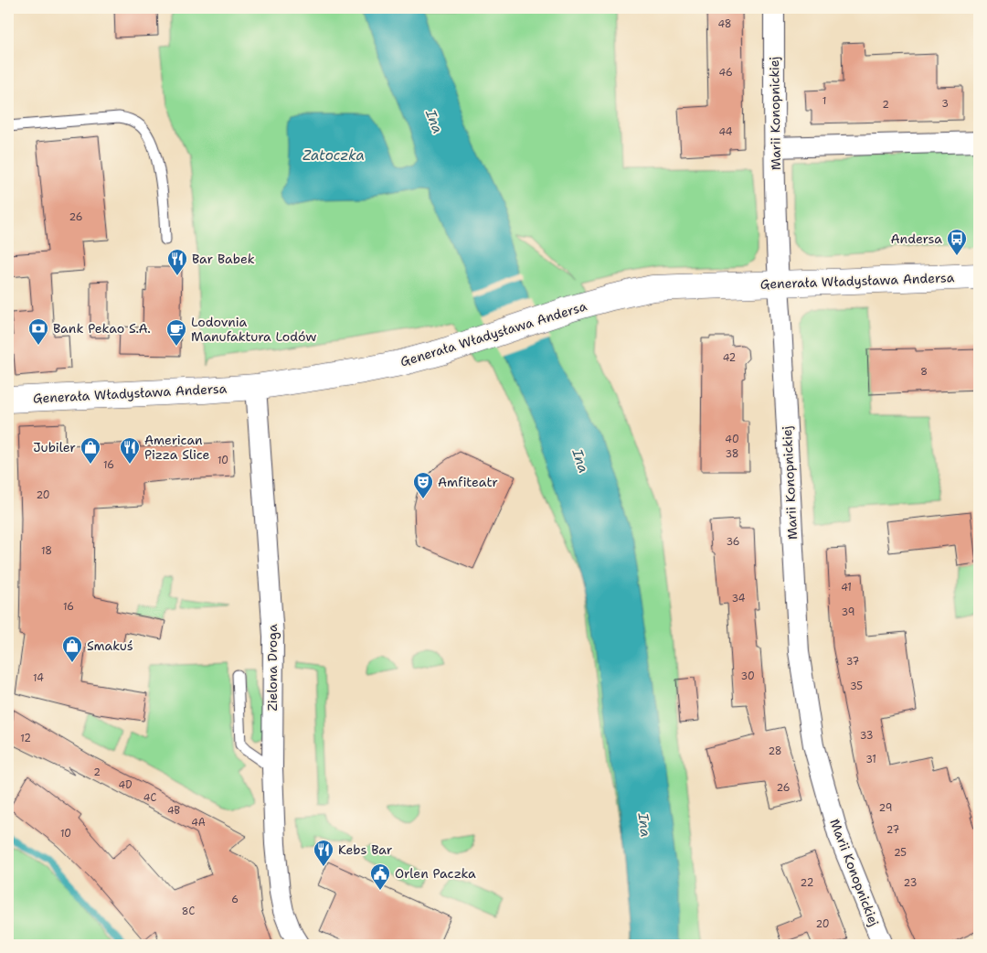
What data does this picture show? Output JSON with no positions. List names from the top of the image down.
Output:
{
  "streets": {
    "street": ["Marii Konopnickiej", "Generała Władysława Andersa", "Zielona Droga"]
  },
  "crossings": [
    ["Marii Konopnickiej", "Generała Władysława Andersa"],
    ["Generała Władysława Andersa", "Zielona Droga"]
  ],
  "water": ["Ina", "Zatoczka"],
  "places": {
    "bus stop": ["Andersa"],
    "restaurant": ["Bar Babek", "American Pizza Slice", "Kebs Bar"],
    "bank": ["Bank Pekao S.A."],
    "cafe": ["Lodovnia Manufaktura Lodów"],
    "shop": ["Jubiler", "Smakuś"],
    "theatre": ["Amfiteatr"],
    "public building": ["Orlen Paczka"]
  },
  "house_numbers": [
    "48",
    "46",
    "1",
    "3",
    "2",
    "44",
    "26",
    "42",
    "8",
    "40",
    "38",
    "10",
    "16",
    "20",
    "36",
    "18",
    "41",
    "34",
    "16",
    "39",
    "37",
    "30",
    "14",
    "35",
    "33",
    "12",
    "28",
    "31",
    "2",
    "4D",
    "26",
    "4C",
    "29",
    "4B",
    "4A",
    "27",
    "10",
    "25",
    "22",
    "23",
    "6",
    "8C",
    "20"
  ]
}
